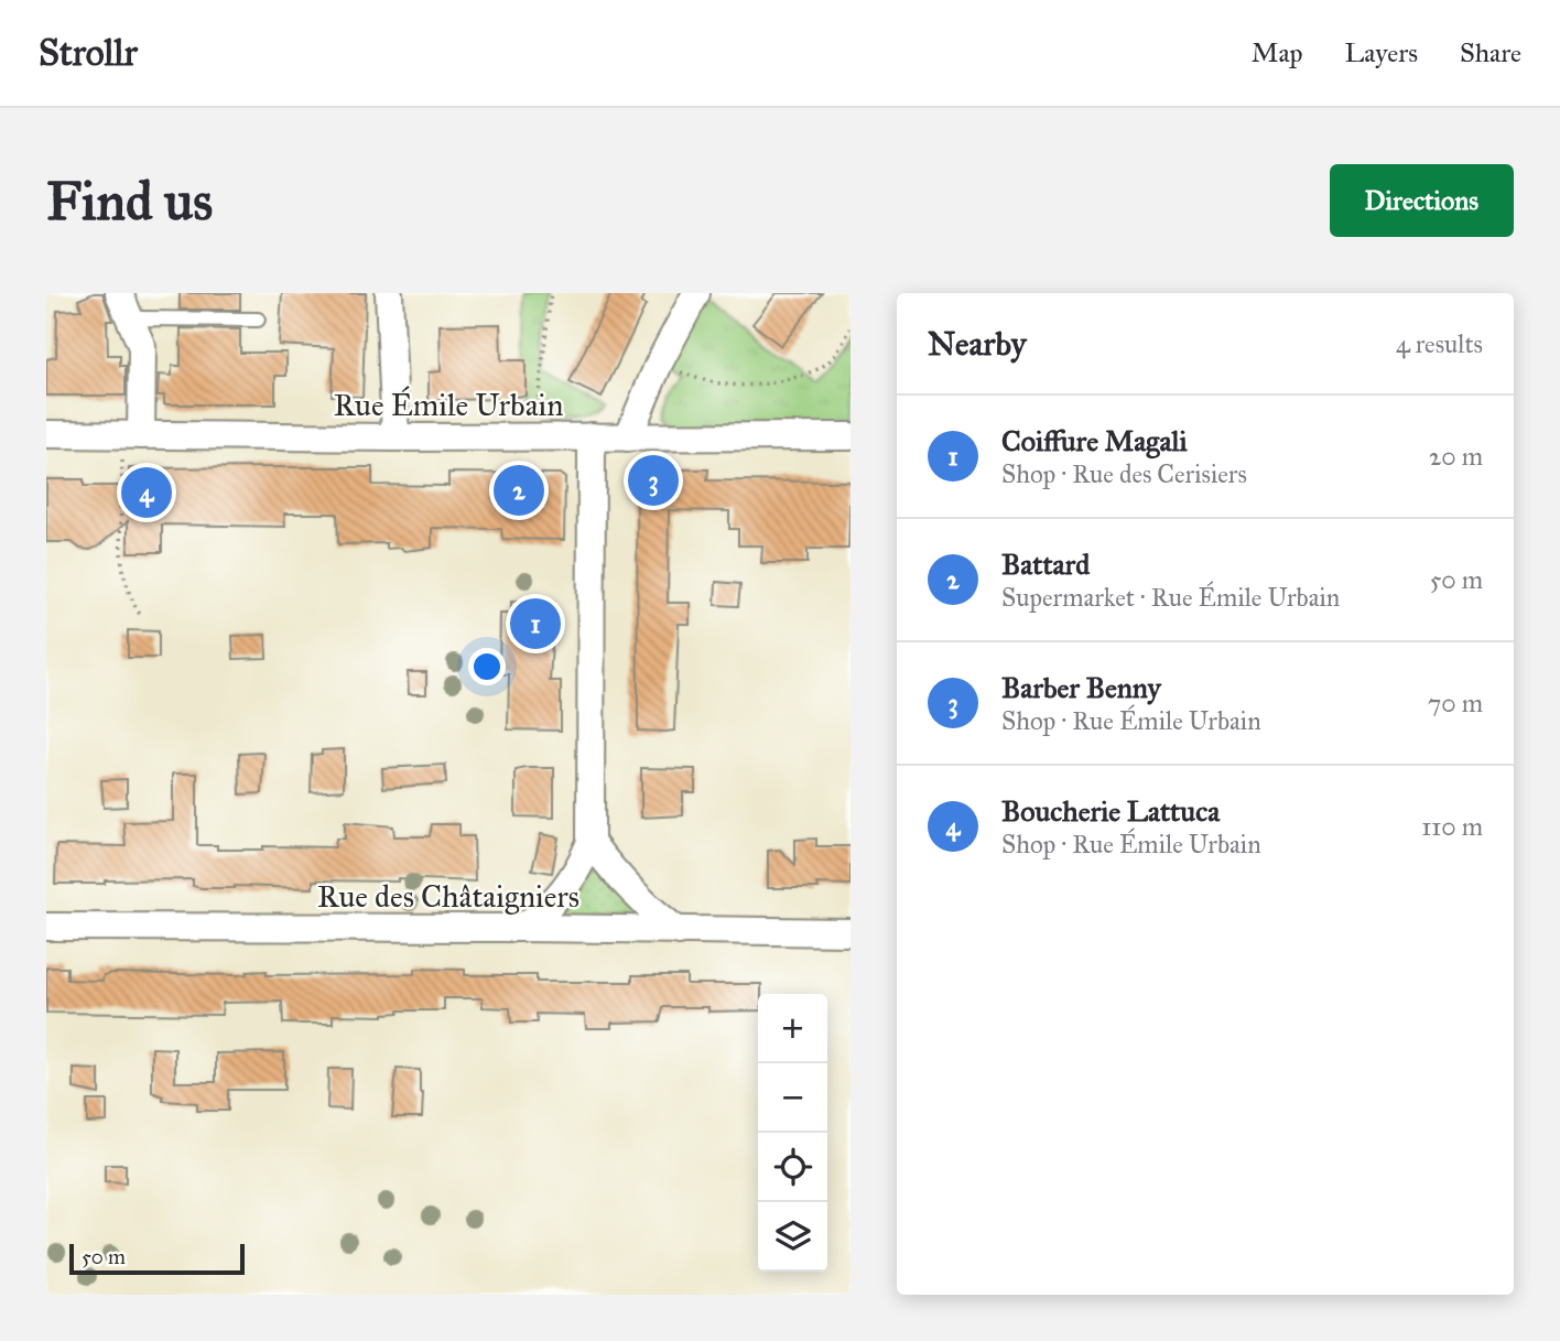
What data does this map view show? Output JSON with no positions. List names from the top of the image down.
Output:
{
  "streets": {
    "street": ["Rue Émile Urbain", "Rue des Châtaigniers"]
  },
  "scale_bar": "50 m",
  "page": {
    "header": "Strollr",
    "nav": ["Map", "Layers", "Share"],
    "buttons": "Directions",
    "title": "Find us",
    "heading": ["Nearby", "4 results"],
    "list": [
      {
        "mark": "1",
        "name": "Coiffure Magali",
        "note": "Shop · Rue des Cerisiers",
        "value": "20 m"
      },
      {
        "mark": "2",
        "name": "Battard",
        "note": "Supermarket · Rue Émile Urbain",
        "value": "50 m"
      },
      {
        "mark": "3",
        "name": "Barber Benny",
        "note": "Shop · Rue Émile Urbain",
        "value": "70 m"
      },
      {
        "mark": "4",
        "name": "Boucherie Lattuca",
        "note": "Shop · Rue Émile Urbain",
        "value": "110 m"
      }
    ],
    "pins": [
      "3",
      "2",
      "4",
      "1"
    ],
    "map_buttons": ["+", "−"],
    "scale": "50 m"
  }
}
